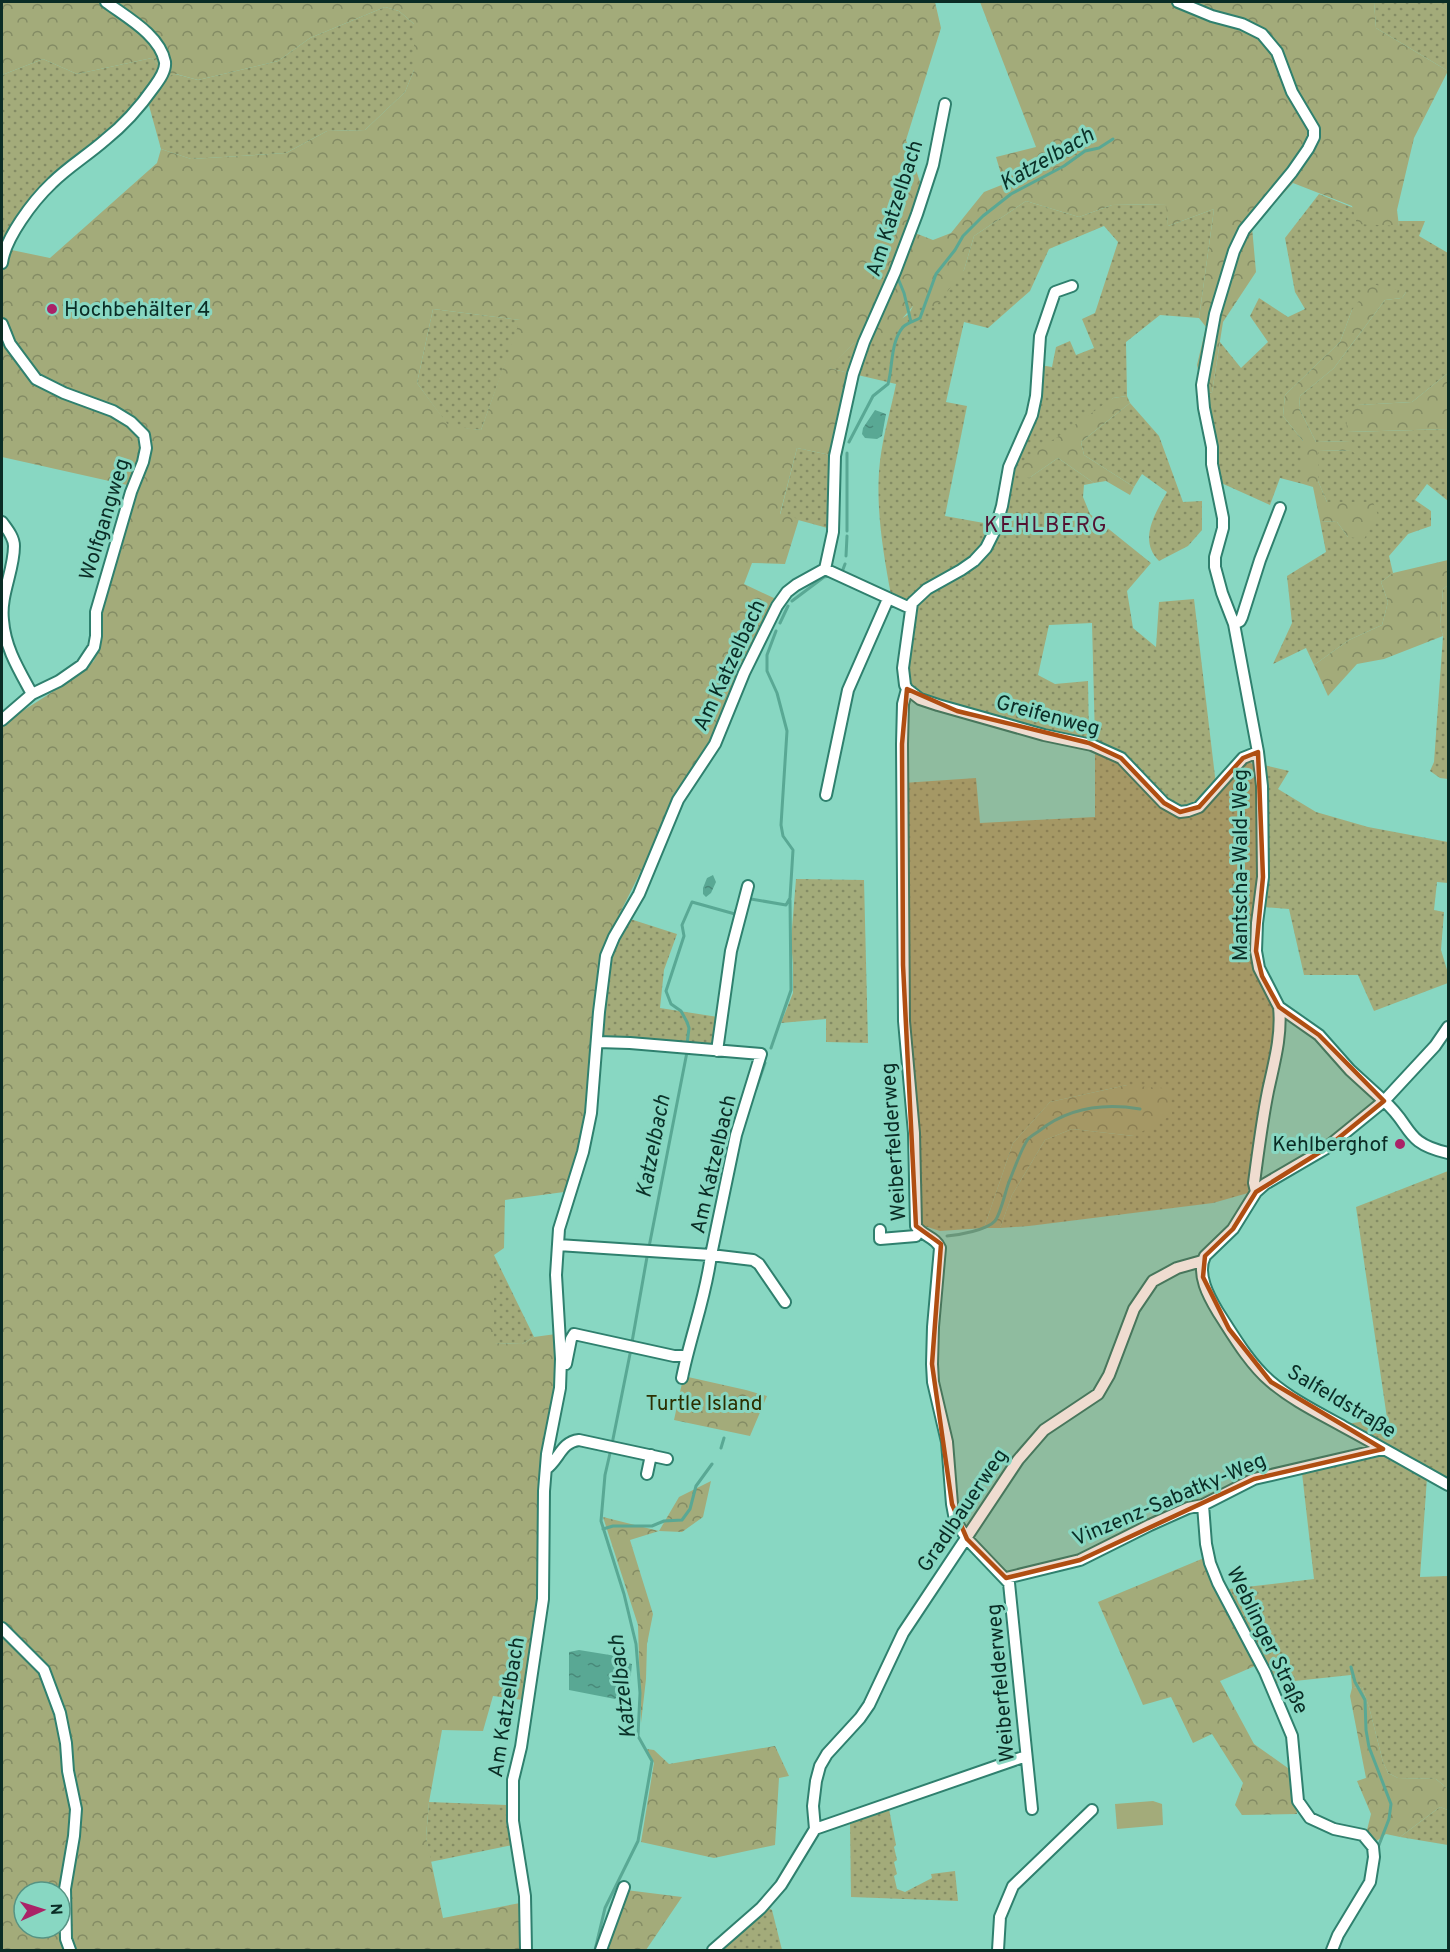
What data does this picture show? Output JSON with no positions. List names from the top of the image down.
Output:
{
  "streets": {
    "street": [
      "Am Katzelbach",
      "Wolfgangweg",
      "Greifenweg",
      "Mantscha-Wald-Weg",
      "Weiberfelderweg",
      "Salfeldstraße",
      "Vinzenz-Sabatky-Weg",
      "Gradlbauerweg",
      "Weblinger Straße"
    ]
  },
  "crossings": [
    ["Greifenweg", "Mantscha-Wald-Weg"],
    ["Greifenweg", "Weiberfelderweg"],
    ["Weiberfelderweg", "Vinzenz-Sabatky-Weg"],
    ["Weiberfelderweg", "Gradlbauerweg"],
    ["Salfeldstraße", "Vinzenz-Sabatky-Weg"],
    ["Salfeldstraße", "Gradlbauerweg"],
    ["Vinzenz-Sabatky-Weg", "Weblinger Straße"]
  ],
  "districts": ["KEHLBERG"],
  "water": ["Katzelbach"],
  "parks": ["Turtle Island"],
  "places": ["Hochbehälter 4", "Kehlberghof"],
  "north": "right"
}
